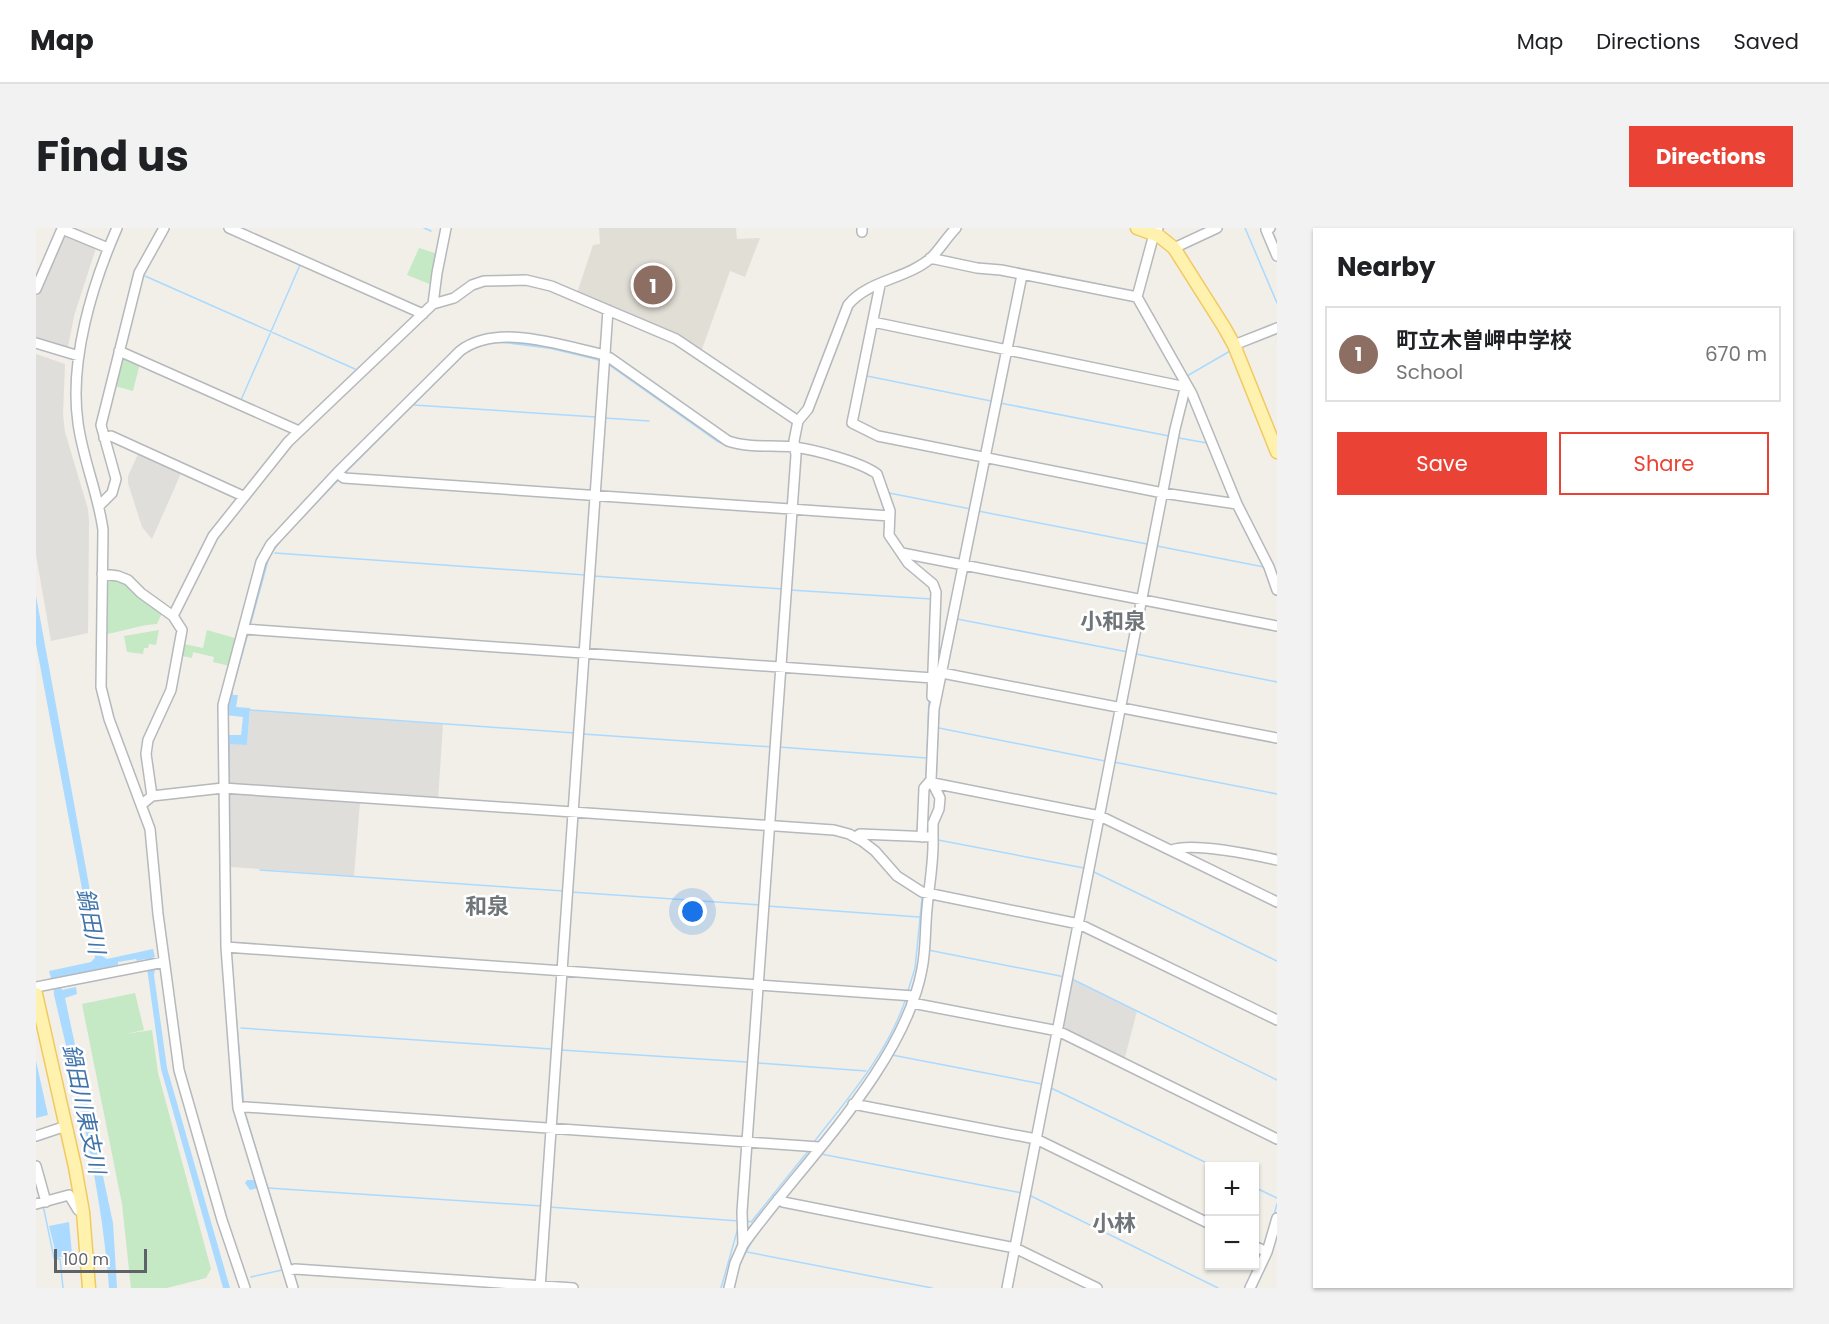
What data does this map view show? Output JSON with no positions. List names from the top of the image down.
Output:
{
  "districts": ["小和泉", "和泉", "小林"],
  "water": ["鍋田川", "鍋田川東支川"],
  "scale_bar": "100 m",
  "page": {
    "header": "Map",
    "nav": ["Map", "Directions", "Saved"],
    "title": "Find us",
    "buttons": [
      "Directions",
      ["Save", "Share"]
    ],
    "heading": "Nearby",
    "pins": "1",
    "list": [
      {
        "mark": "1",
        "name": "町立木曽岬中学校",
        "note": "School",
        "value": "670 m"
      }
    ],
    "map_buttons": ["+", "−"],
    "scale": "100 m"
  }
}
